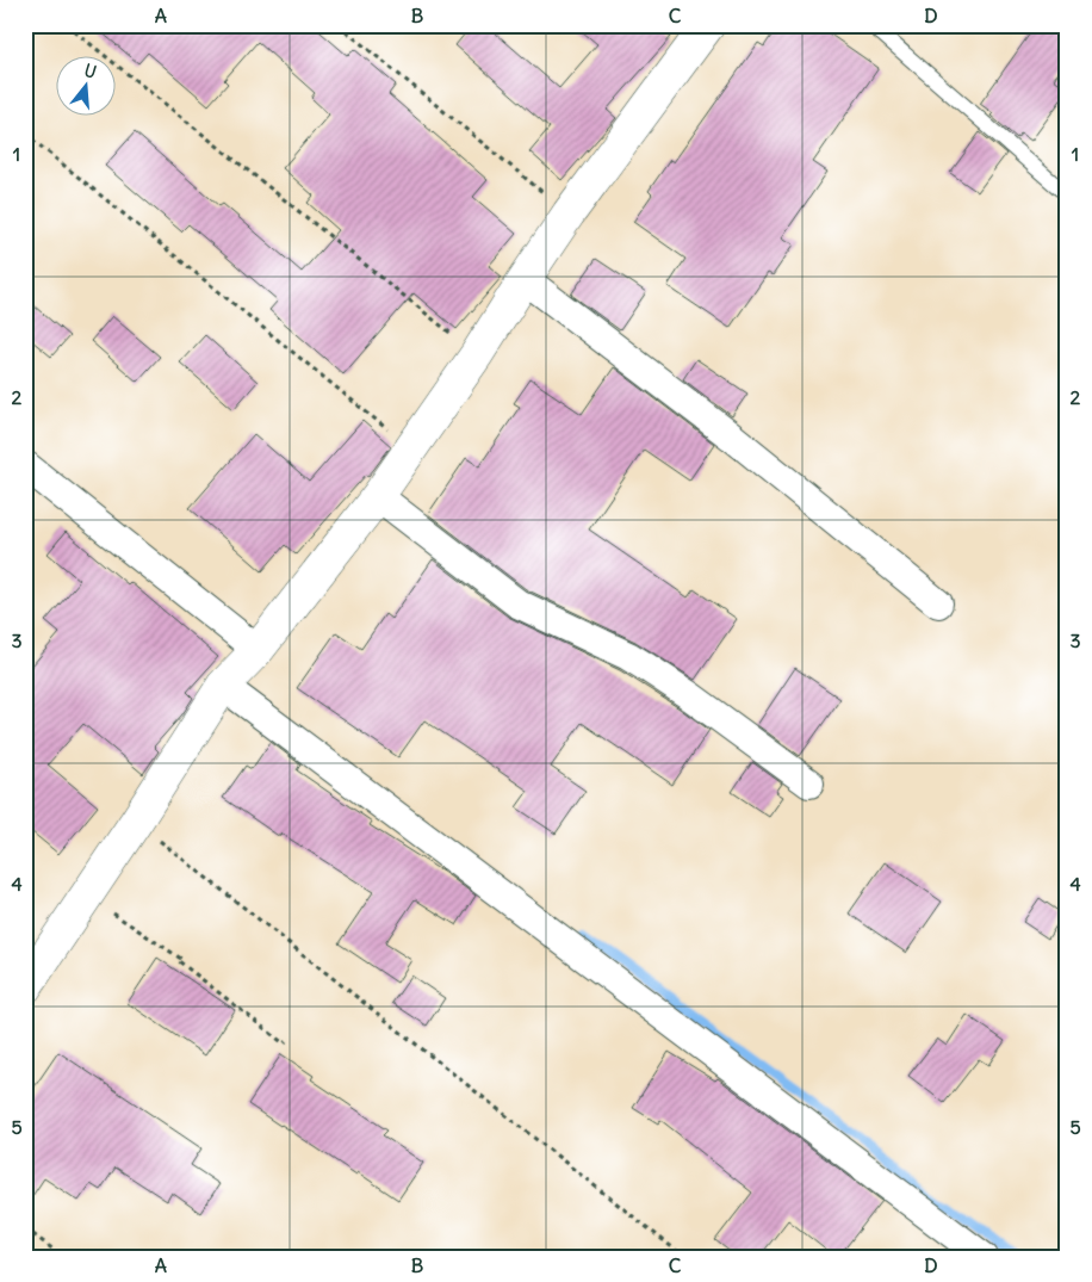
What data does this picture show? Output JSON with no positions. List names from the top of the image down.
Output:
{
  "north": "top",
  "grid": {
    "columns": [
      "A",
      "B",
      "C",
      "D"
    ],
    "rows": [
      "1",
      "2",
      "3",
      "4",
      "5"
    ]
  }
}
